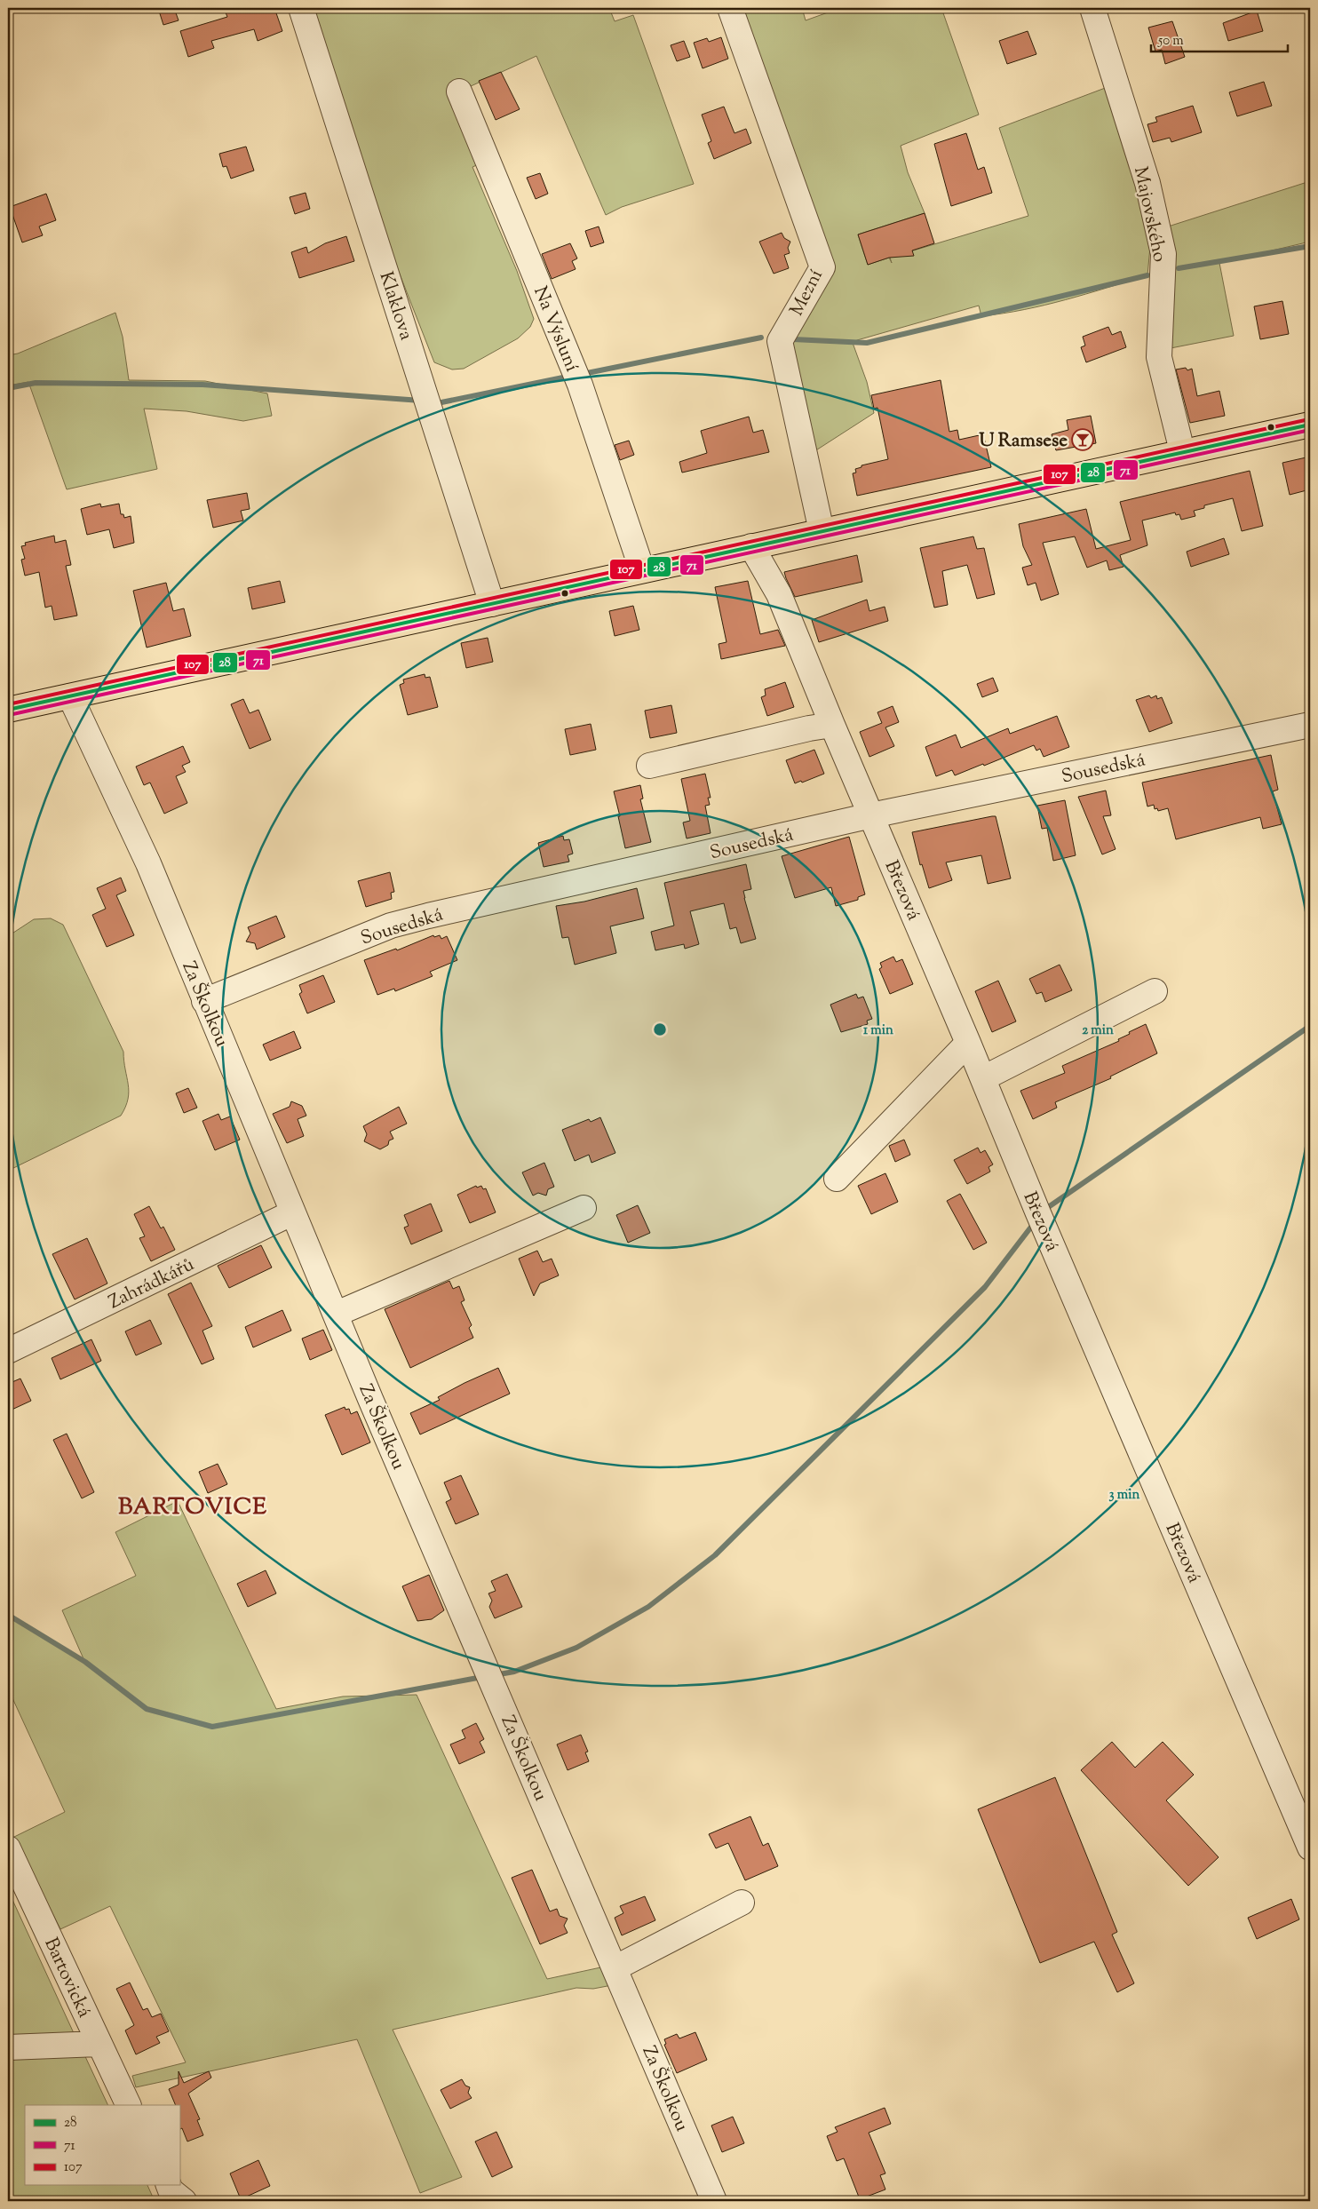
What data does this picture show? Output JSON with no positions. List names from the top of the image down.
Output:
{
  "streets": {
    "street": [
      "Majovského",
      "Mezní",
      "Klaklova",
      "Na Výsluní",
      "Sousedská",
      "Březová",
      "Za Školkou",
      "Zahrádkářů",
      "Bartovická"
    ]
  },
  "crossings": [
    ["Sousedská", "Březová"],
    ["Sousedská", "Za Školkou"],
    ["Za Školkou", "Zahrádkářů"]
  ],
  "districts": ["BARTOVICE"],
  "places": {
    "bar": ["U Ramsese"]
  },
  "lines": ["transit line 107", "transit line 28", "transit line 71"],
  "legend": ["28", "71", "107"],
  "scale_bar": "50 m",
  "rings": ["1 min", "2 min", "3 min"]
}
